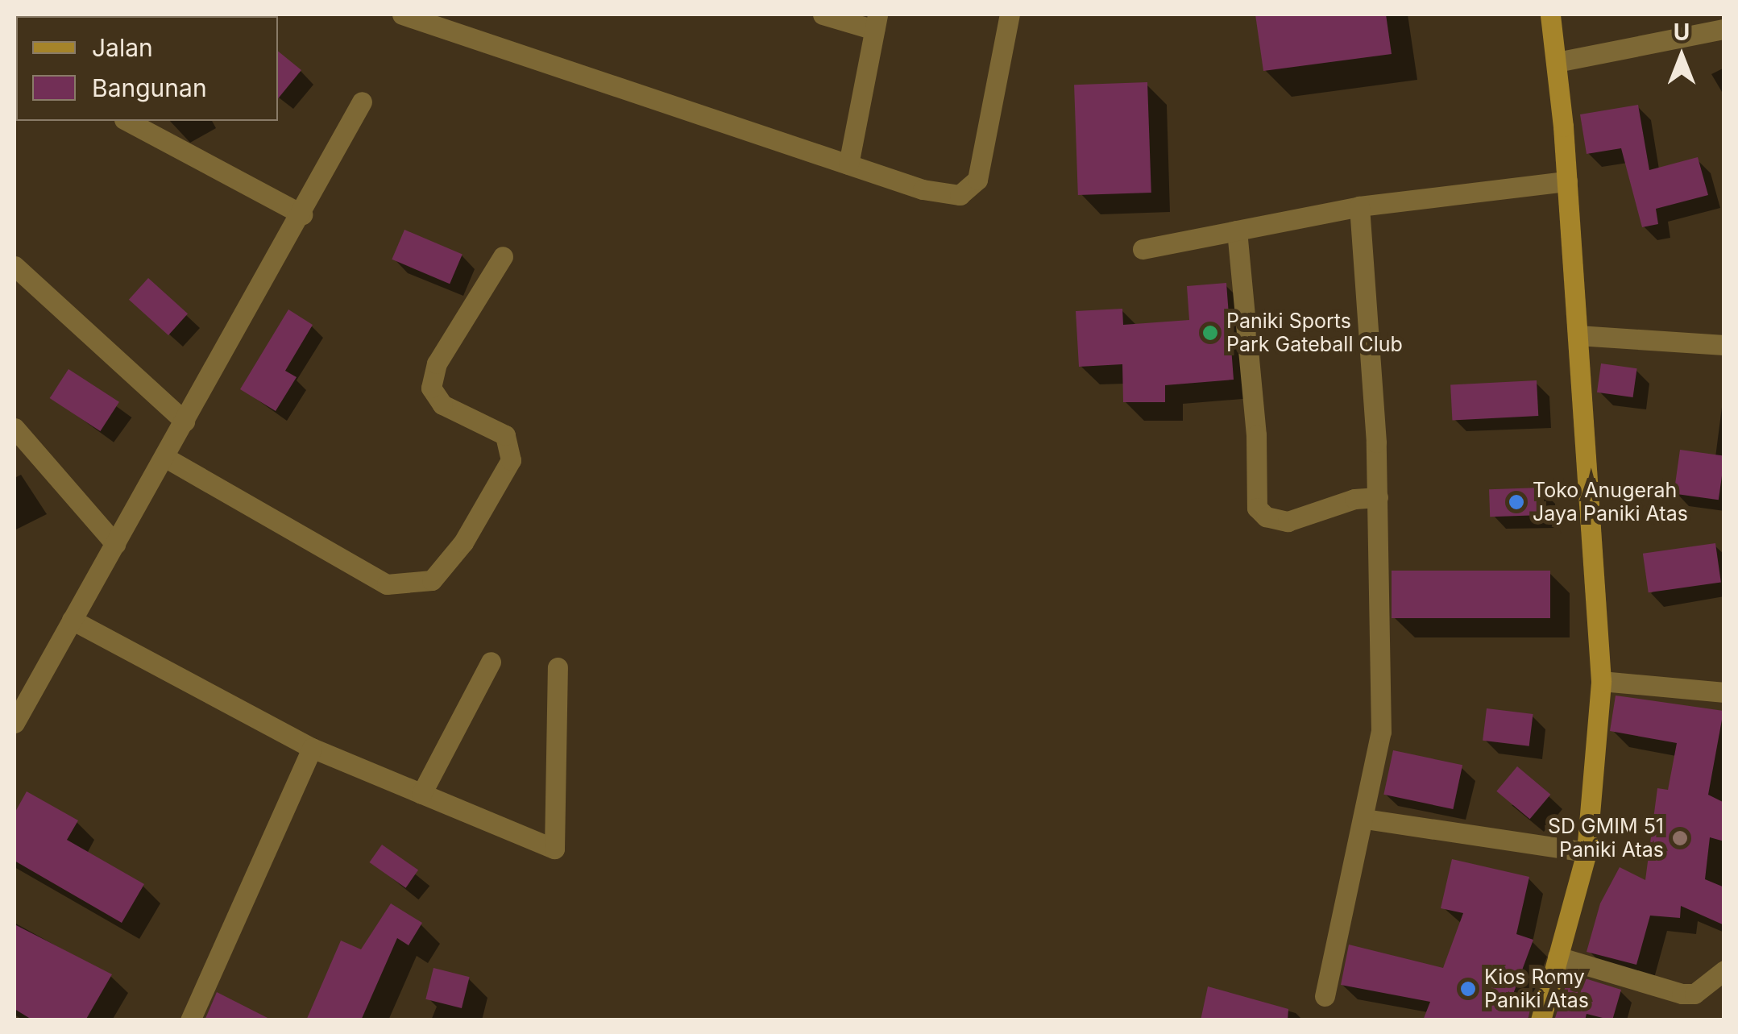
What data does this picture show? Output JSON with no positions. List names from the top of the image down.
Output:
{
  "places": [
    "Paniki Sports Park Gateball Club",
    "Toko Anugerah Jaya Paniki Atas",
    "SD GMIM 51 Paniki Atas",
    "Kios Romy Paniki Atas"
  ],
  "legend": ["Jalan", "Bangunan"],
  "north": "top"
}
